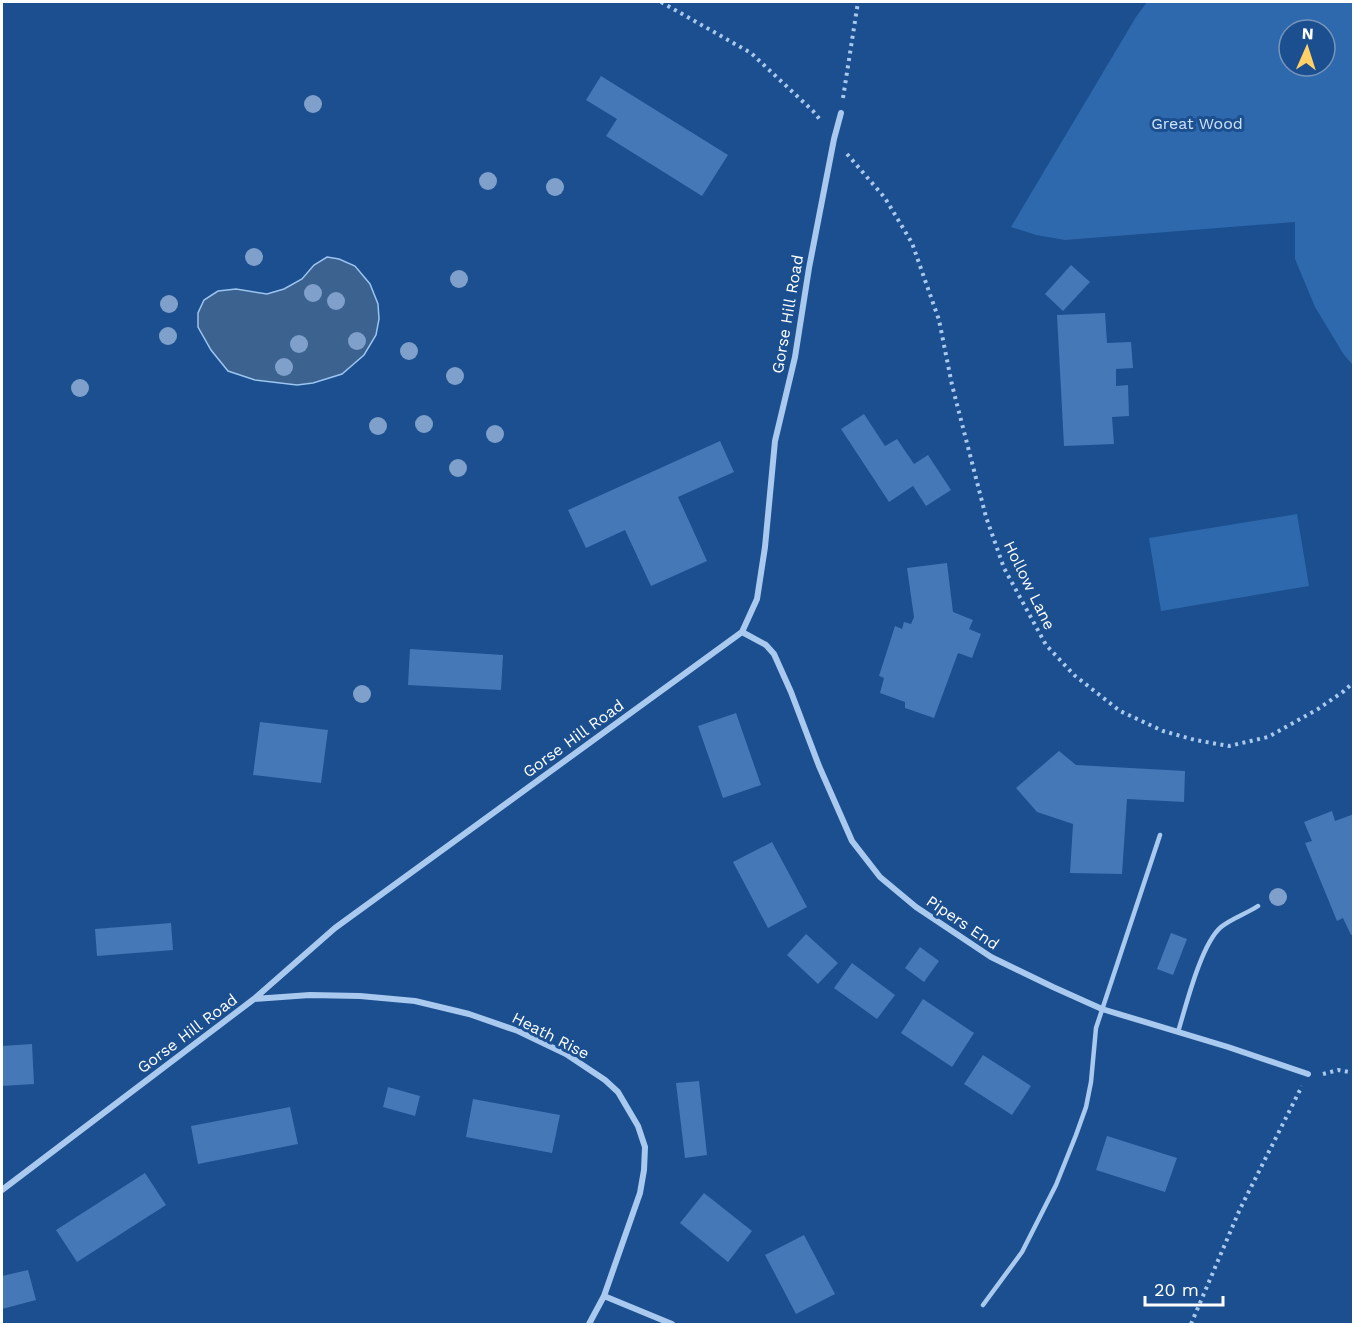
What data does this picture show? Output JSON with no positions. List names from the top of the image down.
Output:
{
  "streets": {
    "street": ["Gorse Hill Road", "Pipers End", "Heath Rise"],
    "path": ["Hollow Lane"]
  },
  "crossings": [
    ["Gorse Hill Road", "Pipers End"],
    ["Gorse Hill Road", "Heath Rise"]
  ],
  "parks": ["Great Wood"],
  "scale_bar": "20 m",
  "north": "top"
}
